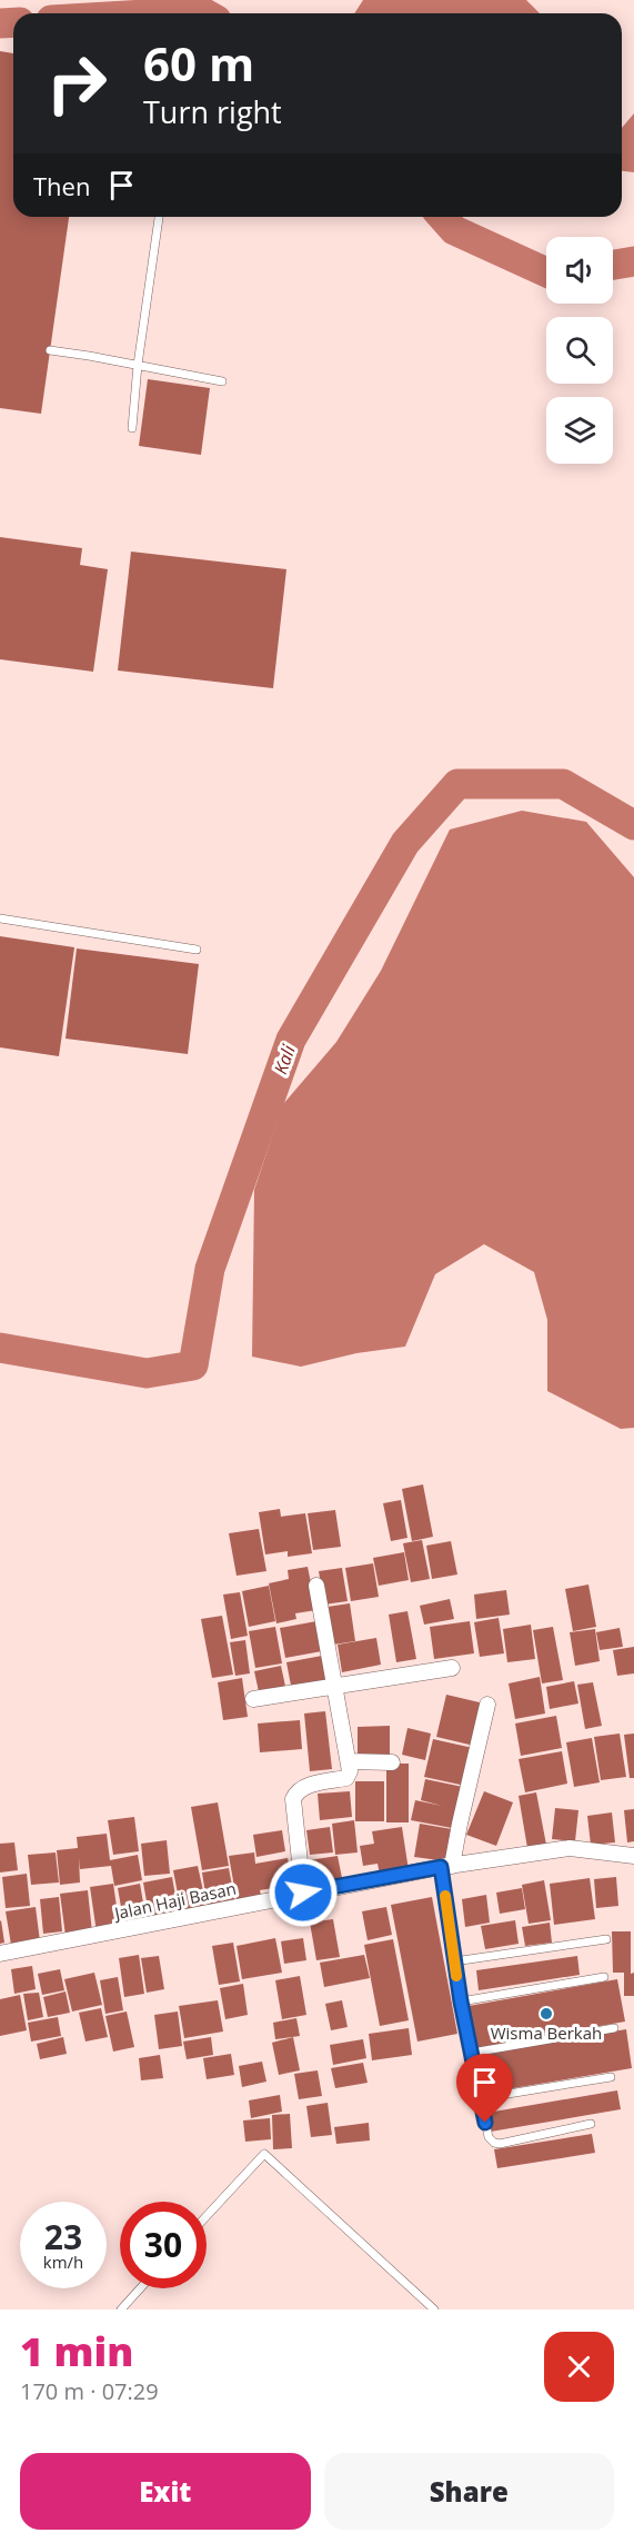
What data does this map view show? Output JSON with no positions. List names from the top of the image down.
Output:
{
  "streets": {
    "street": ["Jalan Haji Basan"]
  },
  "water": ["Kali"],
  "places": ["Wisma Berkah"],
  "page": {
    "turn": ["60 m", "Turn right"],
    "then": "Then",
    "speed": "23 km/h",
    "limit": "30",
    "heading": ["1 min", "170 m · 07:29"],
    "buttons": ["Exit", "Share"]
  }
}
